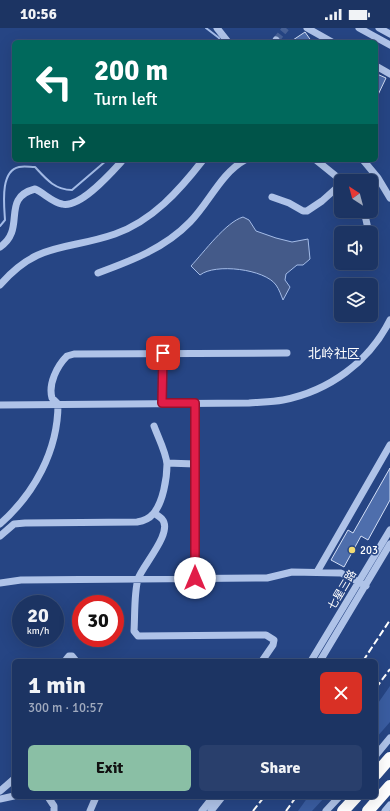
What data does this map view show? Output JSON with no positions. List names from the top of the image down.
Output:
{
  "streets": {
    "street": ["七星三路"]
  },
  "districts": ["北岭社区"],
  "places": ["203"],
  "north": "top left",
  "page": {
    "status": "10:56",
    "turn": ["200 m", "Turn left"],
    "then": "Then",
    "speed": "20 km/h",
    "limit": "30",
    "heading": ["1 min", "300 m · 10:57"],
    "buttons": ["Exit", "Share"]
  }
}
